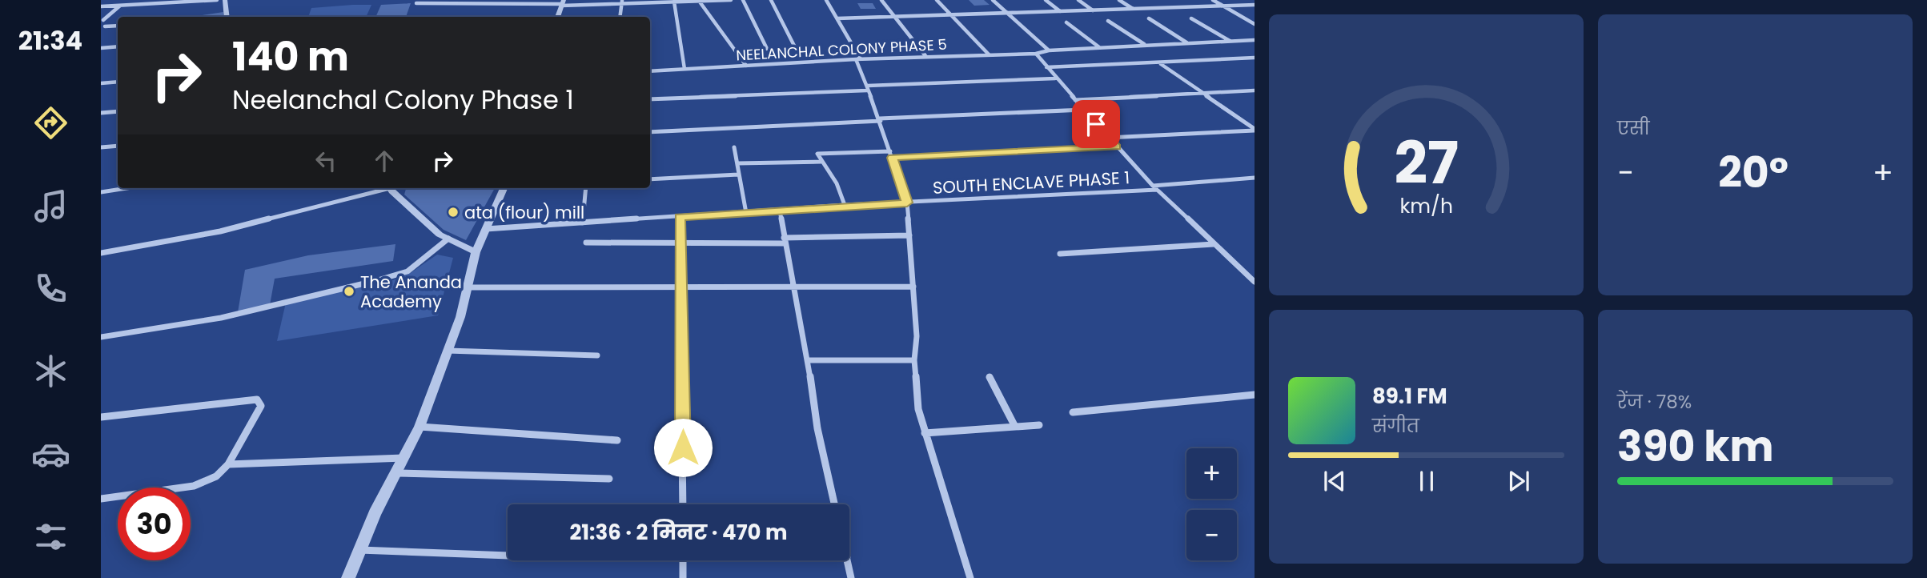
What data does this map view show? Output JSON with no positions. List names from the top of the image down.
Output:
{
  "streets": {
    "street": ["NEELANCHAL COLONY PHASE 5", "SOUTH ENCLAVE PHASE 1"]
  },
  "places": ["ata (flour) mill", "The Ananda Academy"],
  "page": {
    "tabs": "21:34",
    "tile": [
      "एसी",
      ["रेंज · 78%", "390 km"]
    ],
    "turn": ["140 m", "Neelanchal Colony Phase 1"],
    "heat": ["−", "20°", "+"],
    "song": ["89.1 FM", "संगीत"],
    "map_buttons": ["+", "−"],
    "limit": "30",
    "trip": "21:36 · 2 मिनट · 470 m",
    "gauge": ["27", "km/h"]
  }
}
